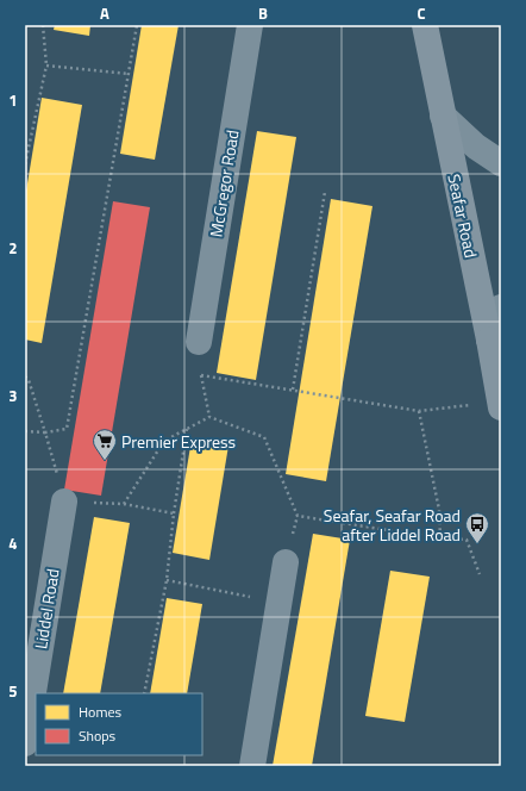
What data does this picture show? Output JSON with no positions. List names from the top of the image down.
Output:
{
  "streets": {
    "street": ["McGregor Road", "Seafar Road", "Liddel Road"]
  },
  "places": {
    "supermarket": ["Premier Express"],
    "bus stop": ["Seafar, Seafar Road after Liddel Road"]
  },
  "legend": ["Homes", "Shops"],
  "grid": {
    "columns": ["A", "B", "C"],
    "rows": [
      "1",
      "2",
      "3",
      "4",
      "5"
    ]
  }
}
